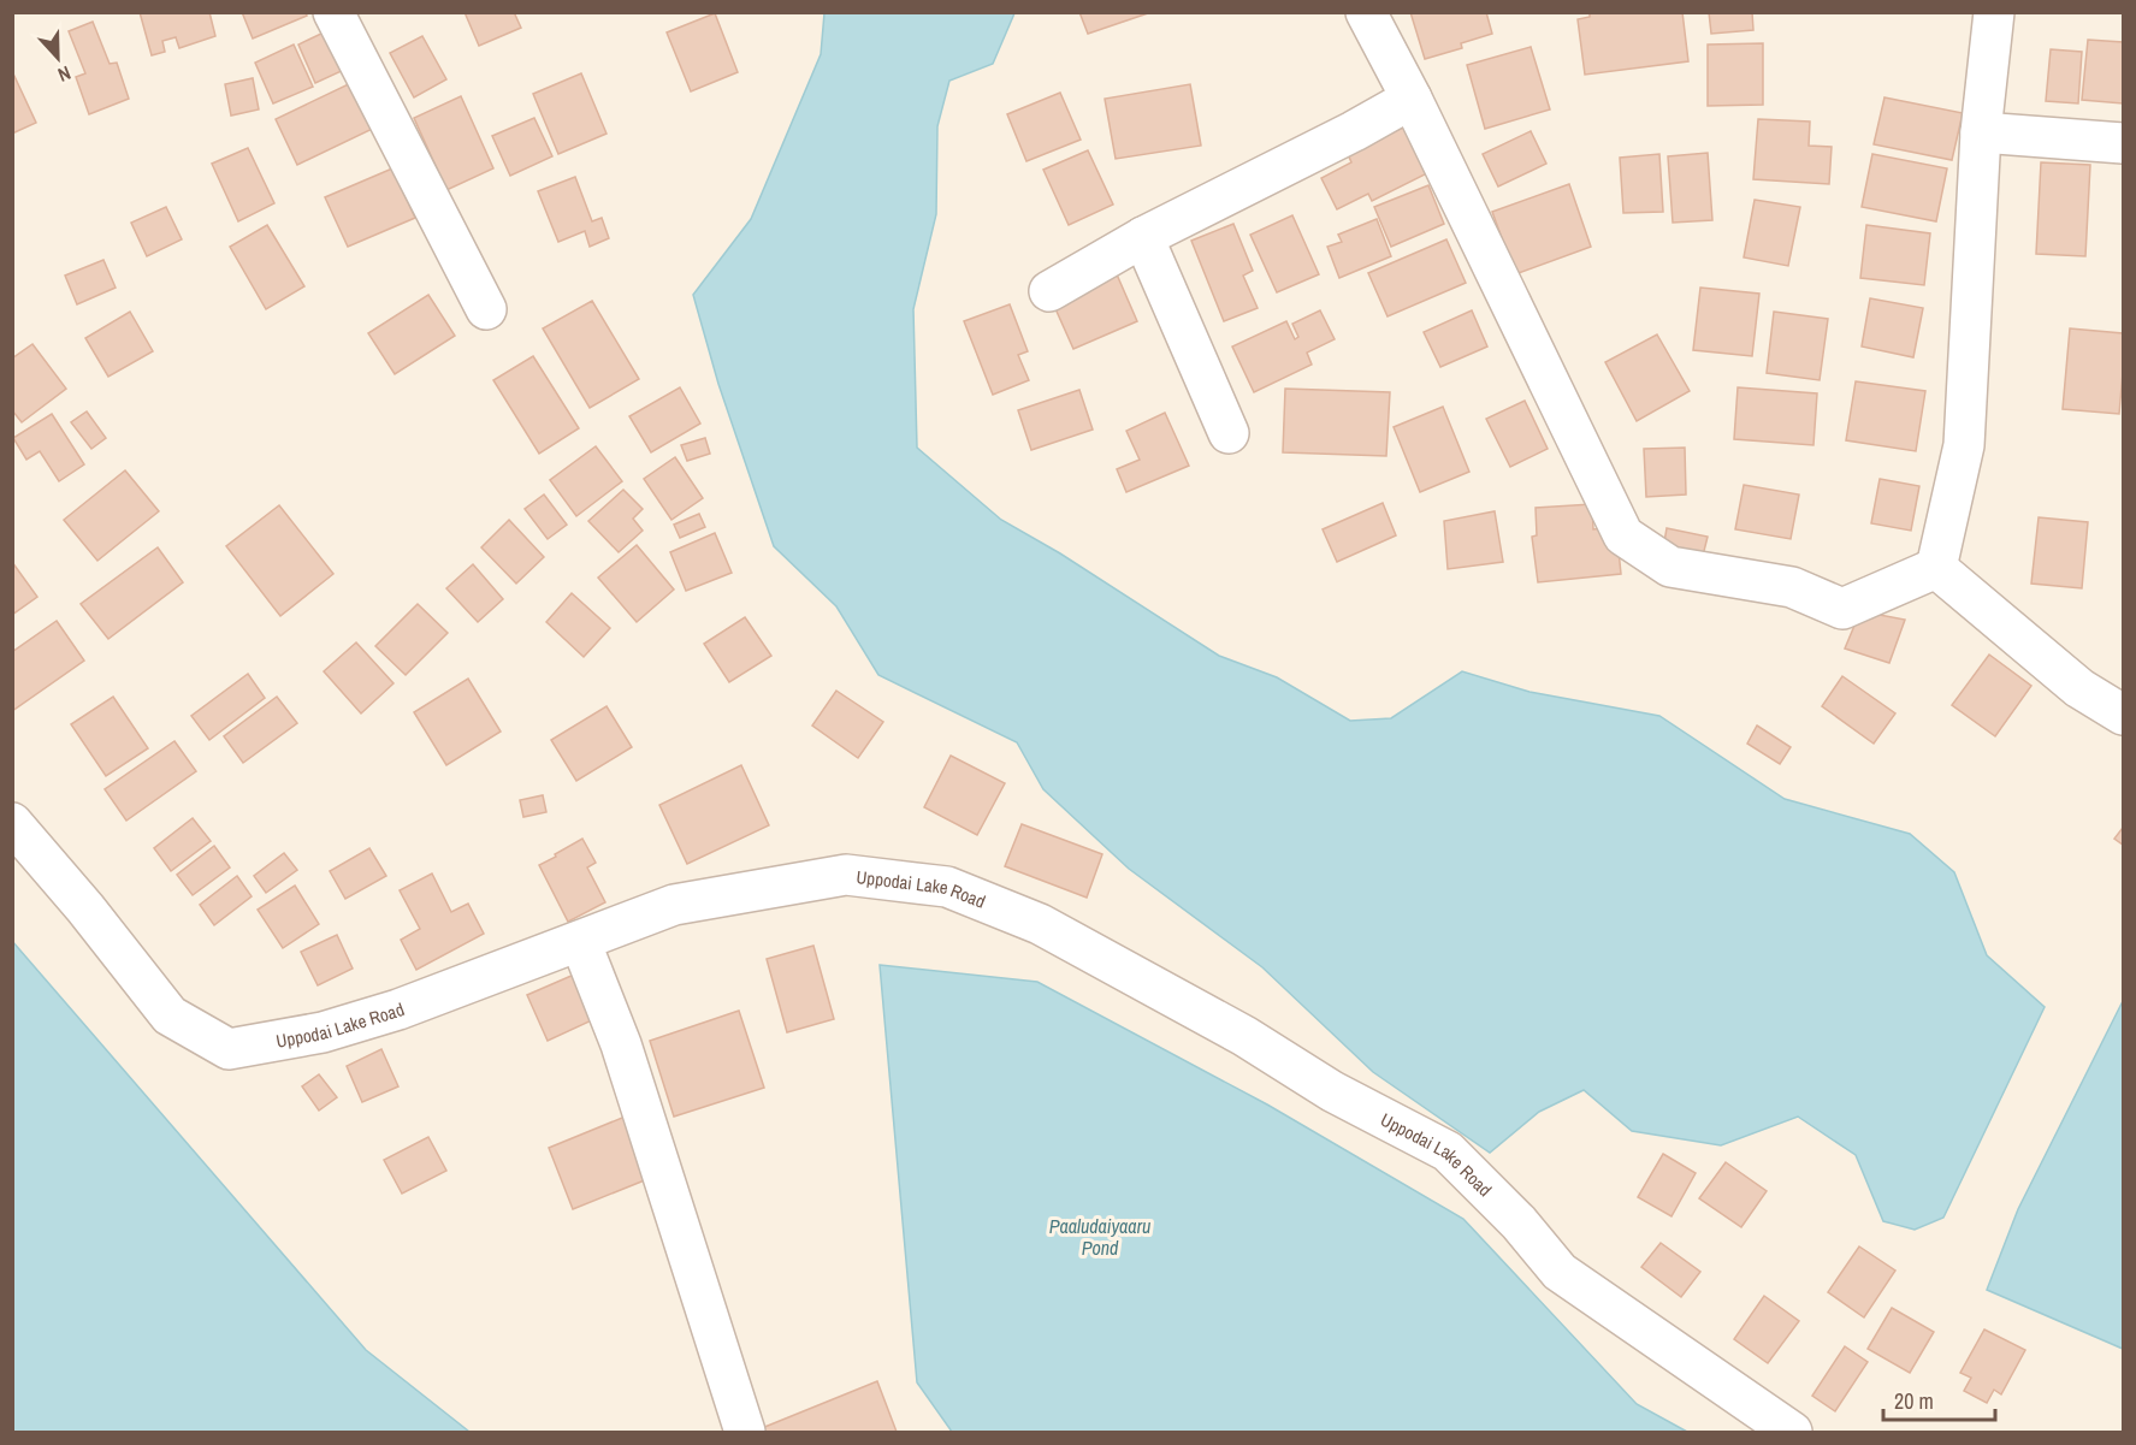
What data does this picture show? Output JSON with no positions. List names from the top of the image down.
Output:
{
  "streets": {
    "street": ["Uppodai Lake Road"]
  },
  "water": ["Paaludaiyaaru Pond"],
  "scale_bar": "20 m",
  "north": "bottom"
}
